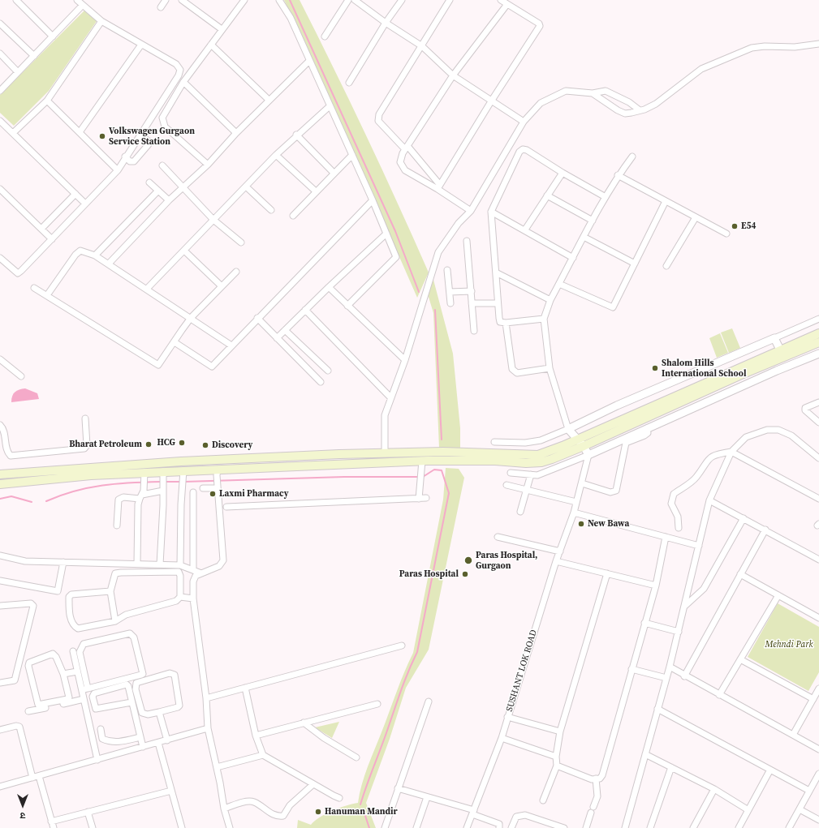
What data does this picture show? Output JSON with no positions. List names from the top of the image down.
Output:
{
  "streets": {
    "street": ["SUSHANT LOK ROAD"]
  },
  "parks": ["Mehndi Park"],
  "places": [
    "Volkswagen Gurgaon Service Station",
    "E54",
    "Shalom Hills International School",
    "HCG",
    "Bharat Petroleum",
    "Discovery",
    "Laxmi Pharmacy",
    "New Bawa",
    "Paras Hospital, Gurgaon",
    "Paras Hospital",
    "Hanuman Mandir"
  ],
  "north": "bottom"
}
